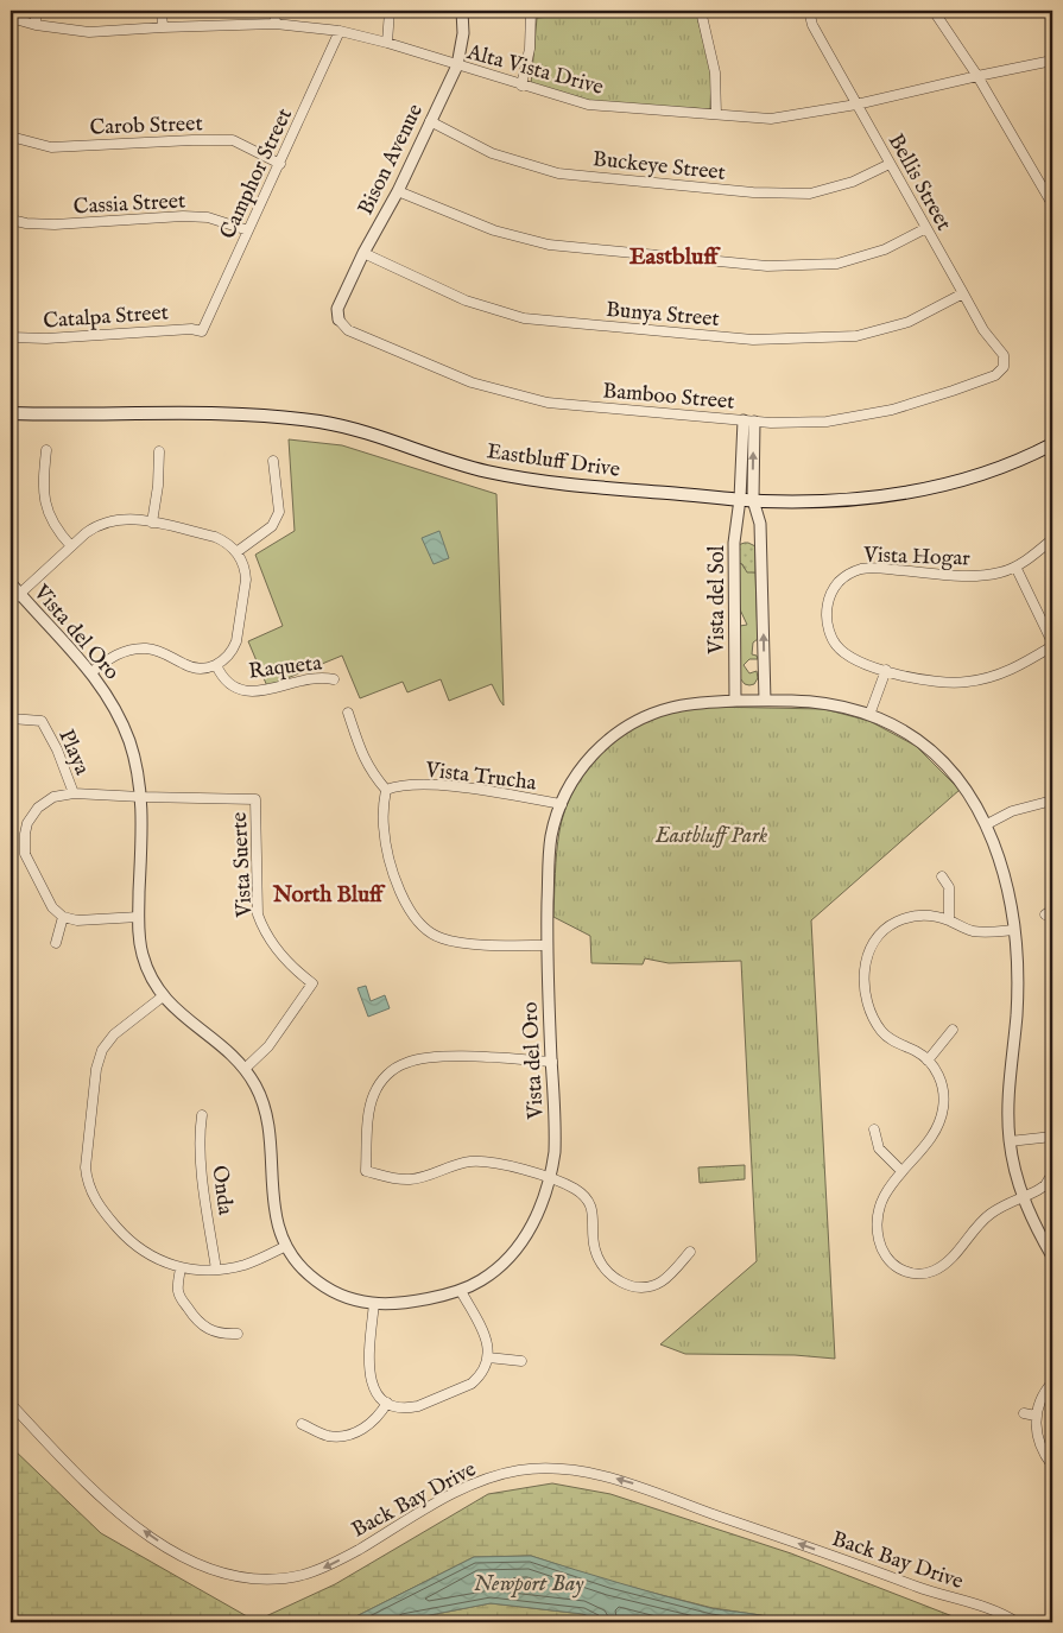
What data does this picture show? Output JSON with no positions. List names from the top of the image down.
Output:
{
  "streets": {
    "main road": ["Eastbluff Drive"],
    "street": [
      "Alta Vista Drive",
      "Carob Street",
      "Bison Avenue",
      "Buckeye Street",
      "Camphor Street",
      "Bellis Street",
      "Cassia Street",
      "Bunya Street",
      "Catalpa Street",
      "Bamboo Street",
      "Vista Hogar",
      "Vista del Sol",
      "Vista del Oro",
      "Raqueta",
      "Playa",
      "Vista Trucha",
      "Vista Suerte",
      "Onda",
      "Back Bay Drive"
    ]
  },
  "crossings": [
    ["Alta Vista Drive", "Bison Avenue"],
    ["Alta Vista Drive", "Camphor Street"],
    ["Alta Vista Drive", "Bellis Street"],
    ["Carob Street", "Camphor Street"],
    ["Bison Avenue", "Buckeye Street"],
    ["Bison Avenue", "Bunya Street"],
    ["Bison Avenue", "Bamboo Street"],
    ["Buckeye Street", "Bellis Street"],
    ["Camphor Street", "Cassia Street"],
    ["Camphor Street", "Catalpa Street"],
    ["Bellis Street", "Bunya Street"],
    ["Bellis Street", "Bamboo Street"],
    ["Bamboo Street", "Vista del Sol"],
    ["Eastbluff Drive", "Vista del Sol"],
    ["Vista del Sol", "Vista del Oro"],
    ["Vista del Oro", "Playa"],
    ["Vista del Oro", "Vista Trucha"],
    ["Vista del Oro", "Vista Suerte"],
    ["Playa", "Vista Suerte"]
  ],
  "one_way": ["Back Bay Drive"],
  "districts": ["Eastbluff", "North Bluff"],
  "water": ["Newport Bay"],
  "parks": ["Eastbluff Park"]
}
